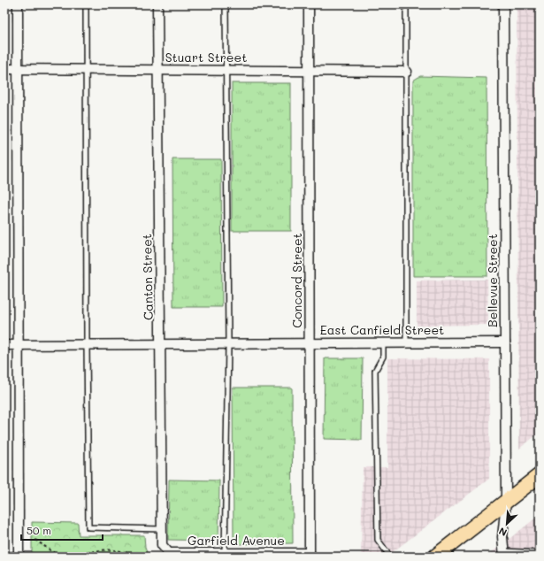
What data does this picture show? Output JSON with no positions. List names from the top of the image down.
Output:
{
  "streets": {
    "street": [
      "Stuart Street",
      "Canton Street",
      "Concord Street",
      "Bellevue Street",
      "East Canfield Street",
      "Garfield Avenue"
    ]
  },
  "crossings": [
    ["Stuart Street", "Canton Street"],
    ["Stuart Street", "Concord Street"],
    ["Canton Street", "East Canfield Street"],
    ["Canton Street", "Garfield Avenue"],
    ["Concord Street", "East Canfield Street"],
    ["Concord Street", "Garfield Avenue"],
    ["Bellevue Street", "East Canfield Street"]
  ],
  "scale_bar": "50 m",
  "north": "bottom left"
}
